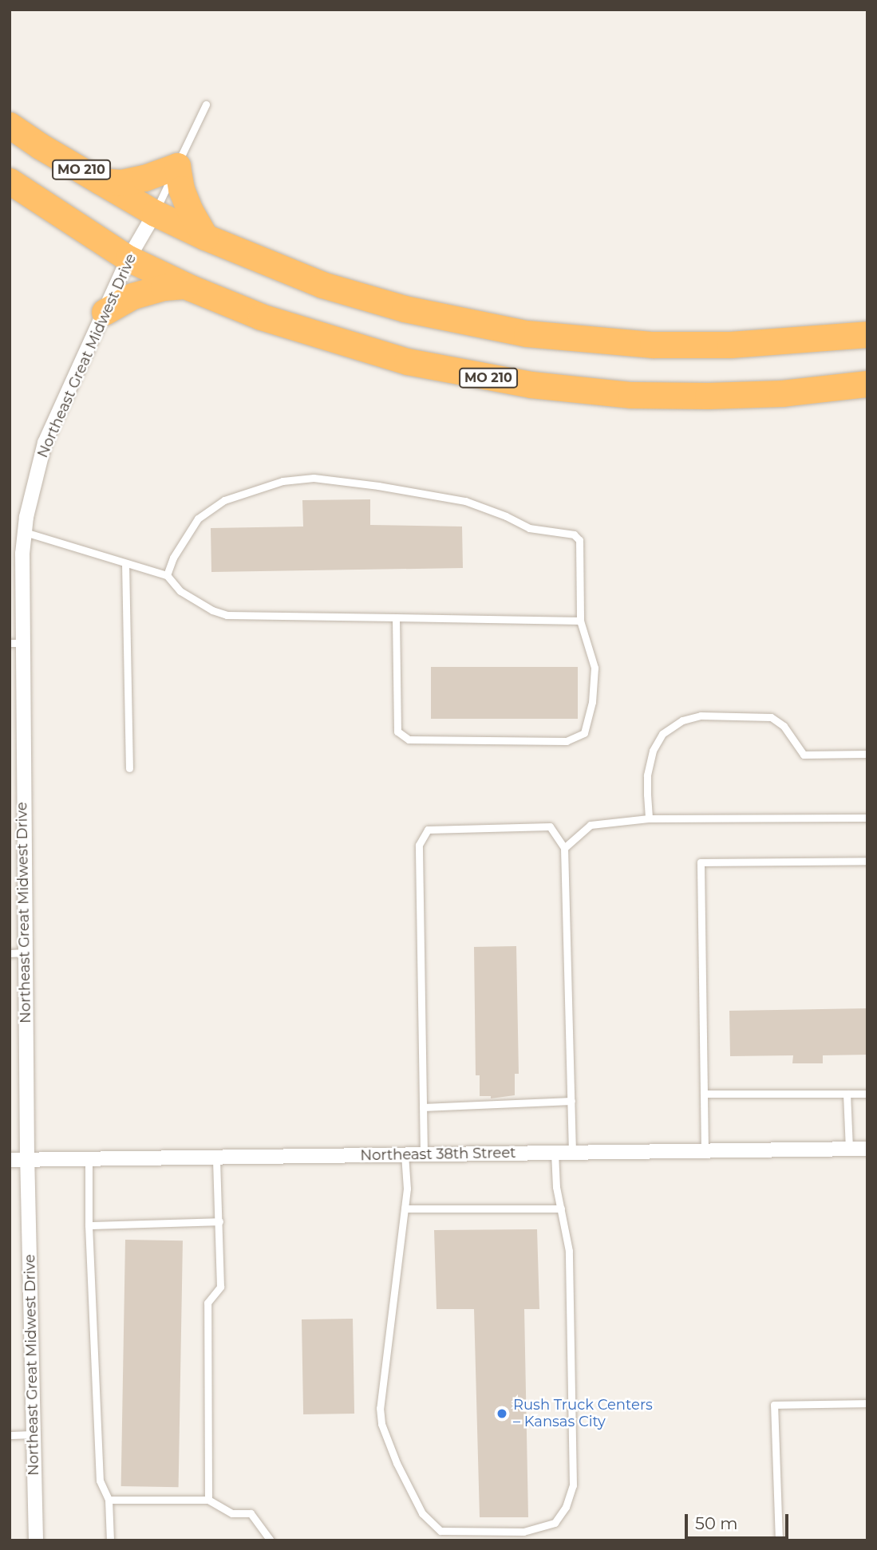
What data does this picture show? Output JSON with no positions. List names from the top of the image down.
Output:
{
  "streets": {
    "highway": ["MO 210"],
    "street": ["Northeast Great Midwest Drive", "Northeast 38th Street"]
  },
  "crossings": [
    ["MO 210", "Northeast Great Midwest Drive"],
    ["Northeast Great Midwest Drive", "Northeast 38th Street"]
  ],
  "places": ["Rush Truck Centers – Kansas City"],
  "scale_bar": "50 m"
}
